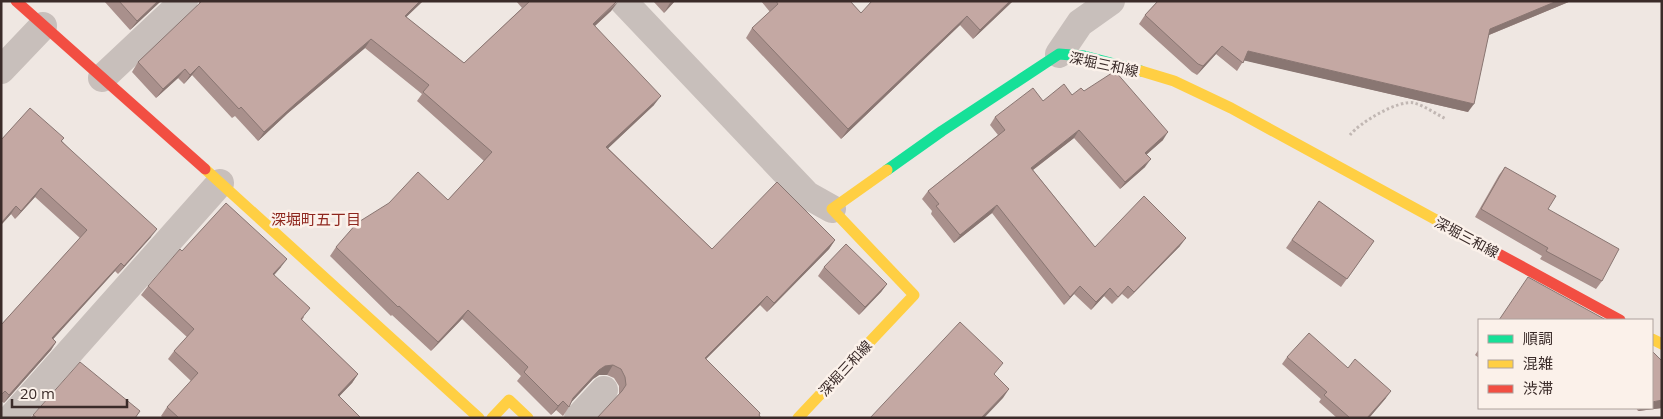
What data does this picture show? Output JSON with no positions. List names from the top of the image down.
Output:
{
  "streets": {
    "main road": ["深堀三和線"]
  },
  "districts": ["深堀町五丁目"],
  "legend": ["順調", "混雑", "渋滞"],
  "scale_bar": "20 m"
}
